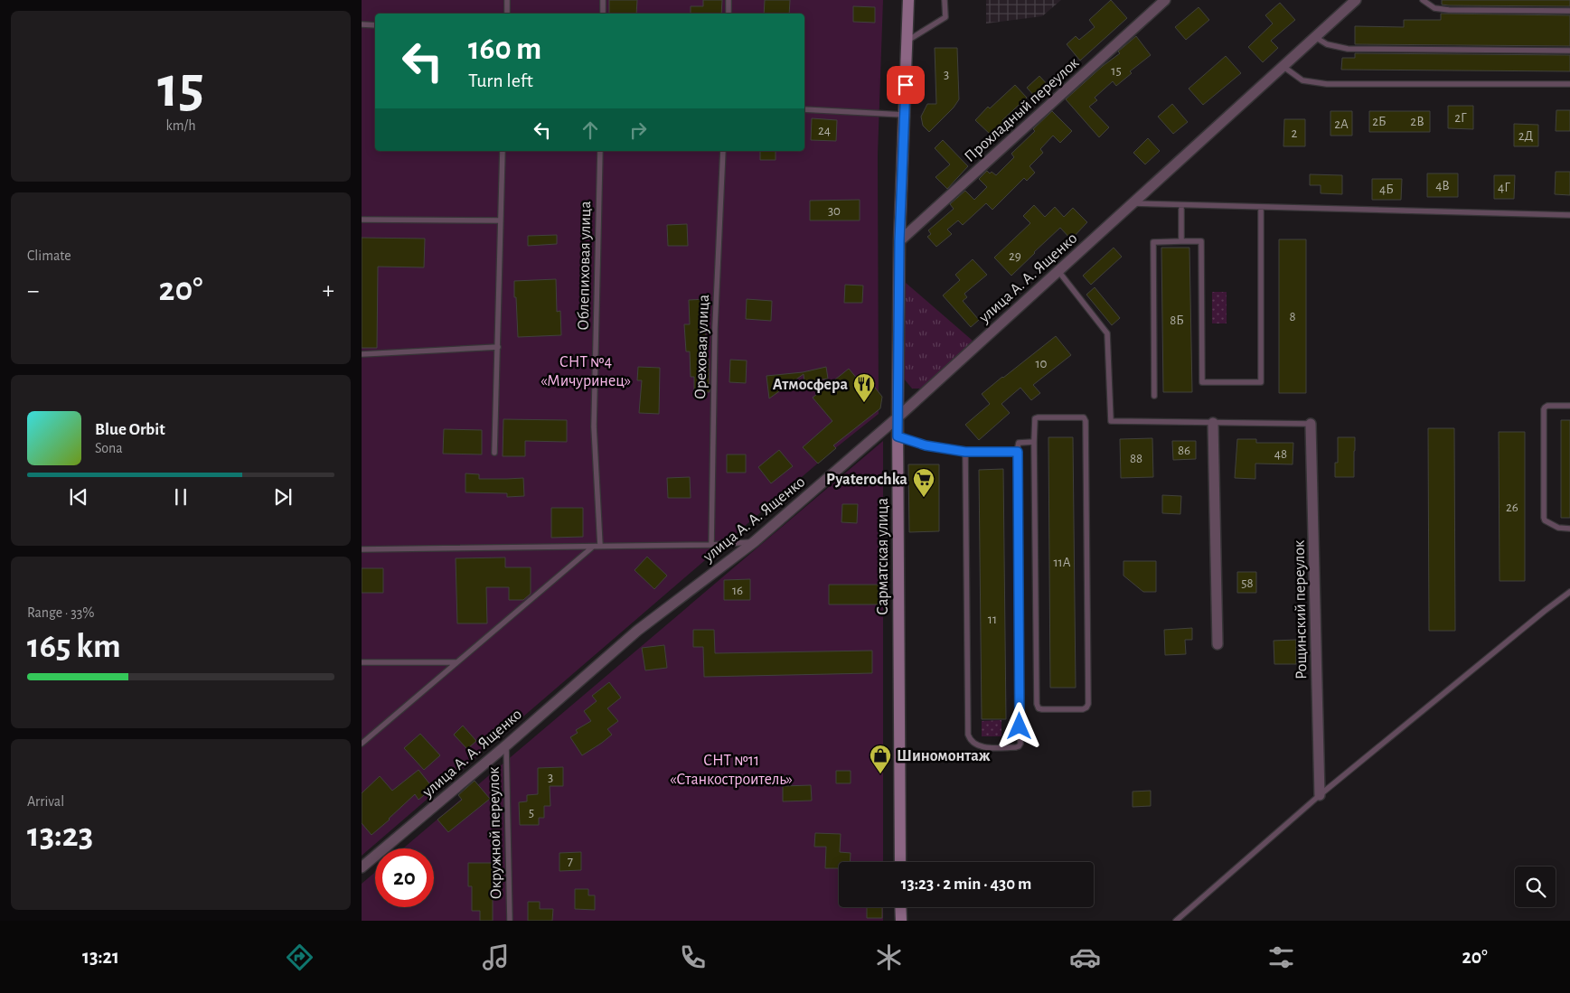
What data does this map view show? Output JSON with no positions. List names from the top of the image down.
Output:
{
  "streets": {
    "main road": ["Сарматская улица"],
    "street": ["Прохладный переулок", "улица А. А. Ященко", "Рощинский переулок"],
    "lane": ["Облепиховая улица", "Ореховая улица", "Окружной переулок"]
  },
  "crossings": [
    ["Прохладный переулок", "Сарматская улица"],
    ["улица А. А. Ященко", "Сарматская улица"],
    ["улица А. А. Ященко", "Окружной переулок"]
  ],
  "parks": ["СНТ №4 «Мичуринец»", "СНТ №11 «Станкостроитель»"],
  "places": {
    "restaurant": ["Атмосфера"],
    "supermarket": ["Pyaterochka"],
    "shop": ["Шиномонтаж"]
  },
  "house_numbers": [
    "15",
    "3",
    "2Г",
    "2Б",
    "2В",
    "2А",
    "24",
    "2",
    "2Д",
    "4В",
    "4Г",
    "4Б",
    "30",
    "29",
    "8",
    "8Б",
    "10",
    "86",
    "48",
    "88",
    "26",
    "11А",
    "58",
    "16",
    "11",
    "3",
    "5",
    "7"
  ],
  "page": {
    "tile": [
      ["15", "km/h"],
      "Climate",
      ["Range · 33%", "165 km"],
      ["Arrival", "13:23"]
    ],
    "turn": ["160 m", "Turn left"],
    "heat": ["−", "20°", "+"],
    "song": ["Blue Orbit", "Sona"],
    "limit": "20",
    "trip": "13:23 · 2 min · 430 m",
    "tabs": ["13:21", "20°"]
  }
}
